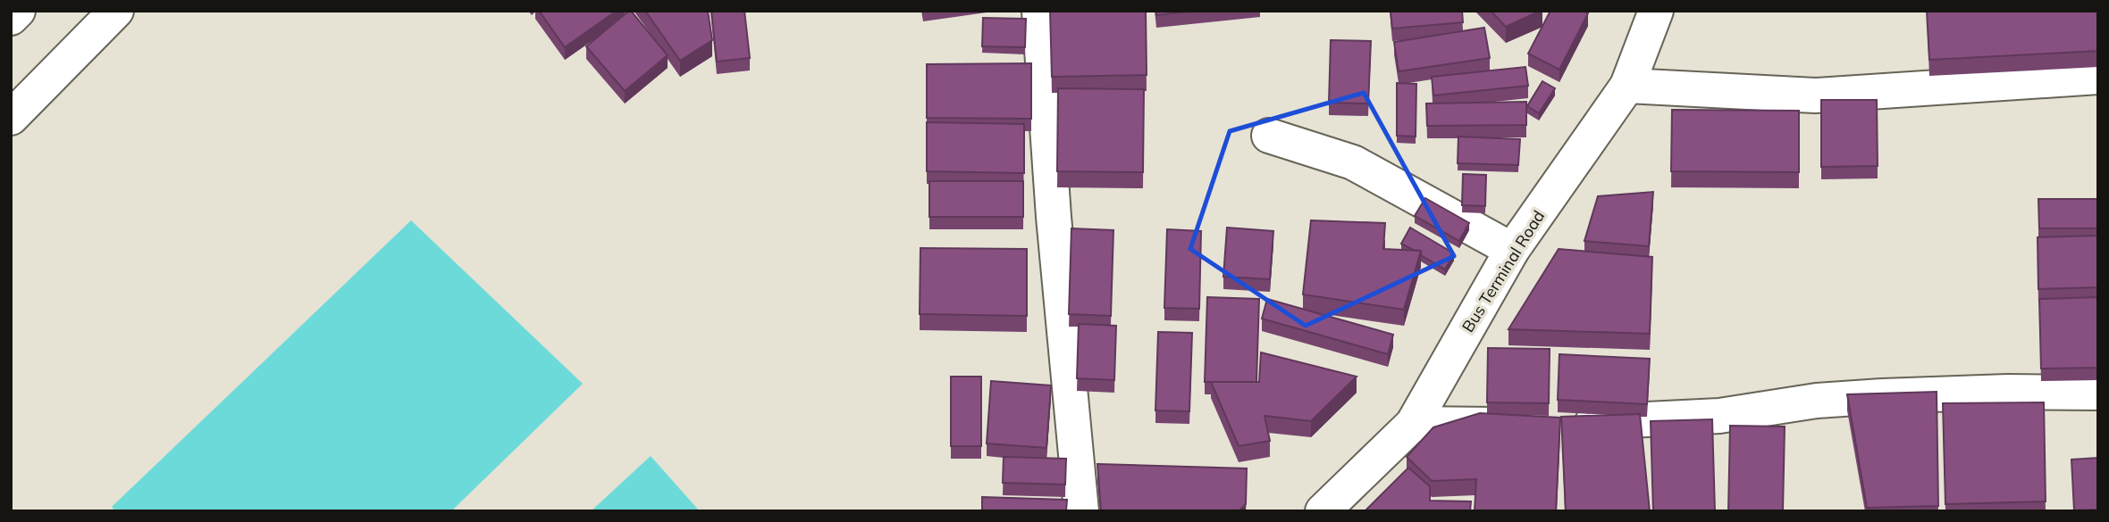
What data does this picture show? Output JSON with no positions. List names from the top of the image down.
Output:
{
  "streets": {
    "main road": ["Bus Terminal Road"]
  }
}
